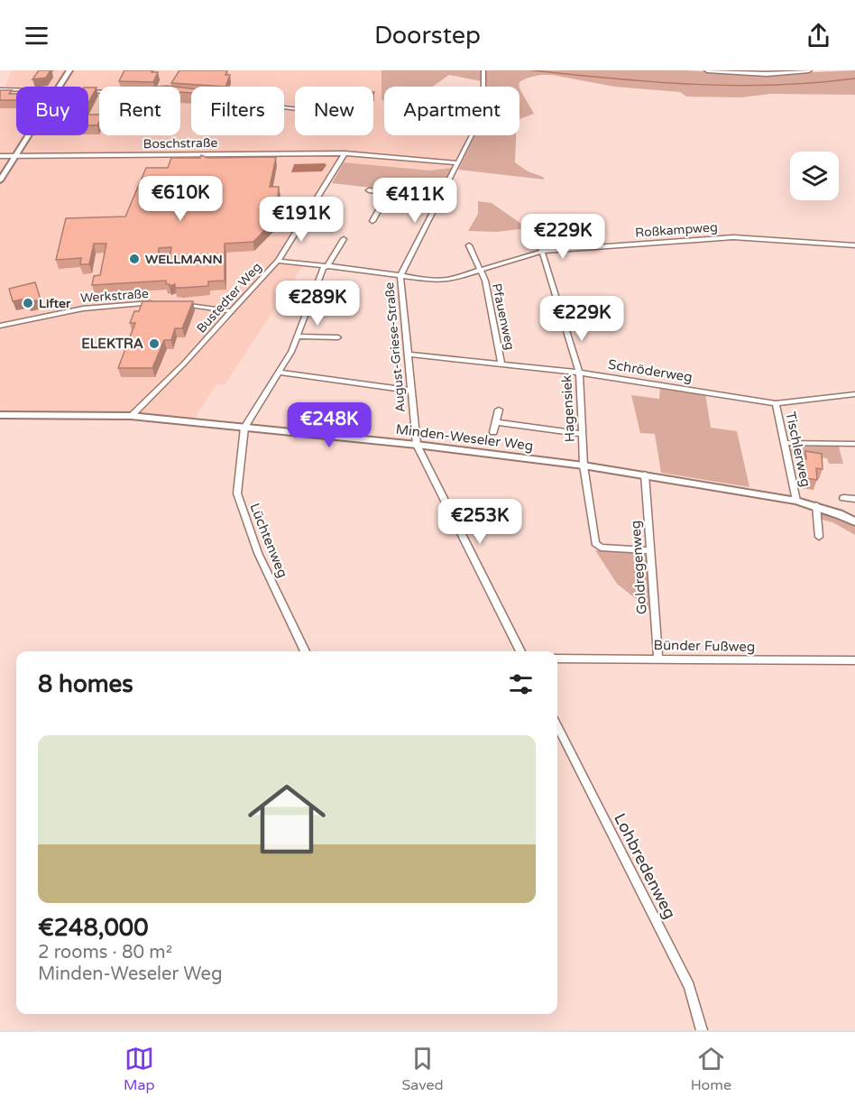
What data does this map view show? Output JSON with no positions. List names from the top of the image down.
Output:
{
  "streets": {
    "street": [
      "Boschstraße",
      "Roßkampweg",
      "Werkstraße",
      "Bustedter Weg",
      "Pfauenweg",
      "August-Griese-Straße",
      "Schröderweg",
      "Hagensiek",
      "Minden-Weseler Weg",
      "Tischlerweg",
      "Lüchtenweg",
      "Goldregenweg",
      "Bünder Fußweg",
      "Lohbredenweg"
    ]
  },
  "crossings": [
    ["Boschstraße", "Bustedter Weg"],
    ["Boschstraße", "August-Griese-Straße"],
    ["Roßkampweg", "Bustedter Weg"],
    ["Roßkampweg", "Pfauenweg"],
    ["Roßkampweg", "August-Griese-Straße"],
    ["Roßkampweg", "Hagensiek"],
    ["Bustedter Weg", "Minden-Weseler Weg"],
    ["Pfauenweg", "Schröderweg"],
    ["August-Griese-Straße", "Schröderweg"],
    ["August-Griese-Straße", "Minden-Weseler Weg"],
    ["Schröderweg", "Hagensiek"],
    ["Schröderweg", "Tischlerweg"],
    ["Hagensiek", "Minden-Weseler Weg"],
    ["Hagensiek", "Goldregenweg"],
    ["Minden-Weseler Weg", "Tischlerweg"],
    ["Minden-Weseler Weg", "Lüchtenweg"],
    ["Minden-Weseler Weg", "Goldregenweg"],
    ["Goldregenweg", "Bünder Fußweg"]
  ],
  "places": ["WELLMANN", "Lifter", "ELEKTRA"],
  "page": {
    "header": "Doorstep",
    "chip": [
      "Buy",
      "Rent",
      "Filters",
      "New",
      "Apartment"
    ],
    "price": [
      "€610K",
      "€411K",
      "€191K",
      "€229K",
      "€289K",
      "€229K",
      "€248K",
      "€253K"
    ],
    "heading": "8 homes",
    "list": [
      {
        "name": "€248,000",
        "note": "2 rooms · 80 m² · Minden-Weseler Weg"
      }
    ],
    "tabs": ["Map", "Saved", "Home"]
  }
}
